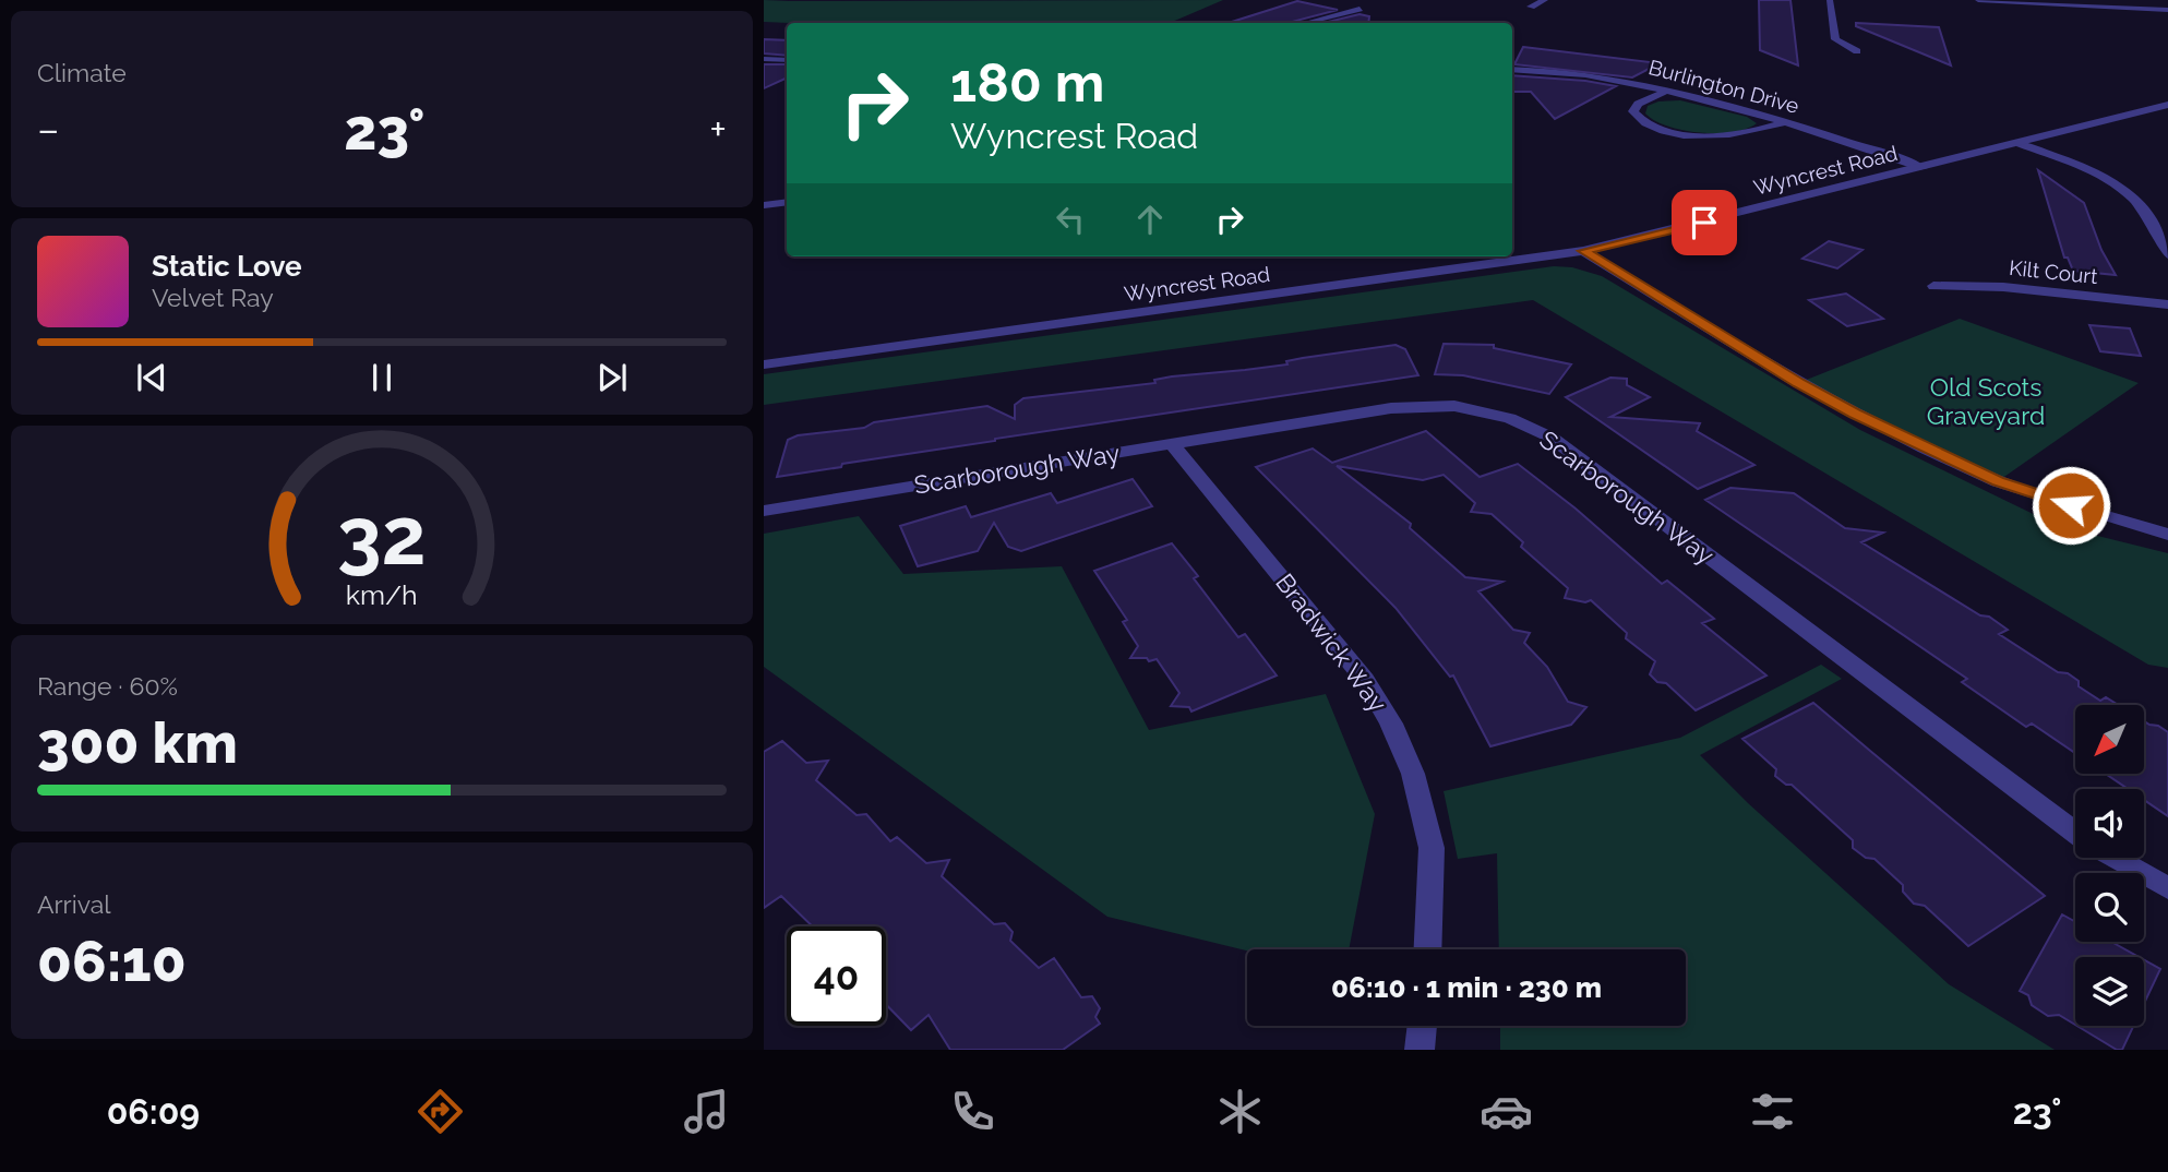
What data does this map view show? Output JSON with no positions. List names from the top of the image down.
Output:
{
  "streets": {
    "street": [
      "Burlington Drive",
      "Wyncrest Road",
      "Kilt Court",
      "Scarborough Way",
      "Bradwick Way"
    ]
  },
  "crossings": [
    ["Burlington Drive", "Wyncrest Road"],
    ["Scarborough Way", "Bradwick Way"]
  ],
  "parks": ["Old Scots Graveyard"],
  "north": "bottom left",
  "page": {
    "tile": [
      "Climate",
      ["Range · 60%", "300 km"],
      ["Arrival", "06:10"]
    ],
    "turn": ["180 m", "Wyncrest Road"],
    "heat": ["−", "23°", "+"],
    "song": ["Static Love", "Velvet Ray"],
    "limit": "40",
    "trip": "06:10 · 1 min · 230 m",
    "tabs": ["06:09", "23°"],
    "gauge": ["32", "km/h"]
  }
}
